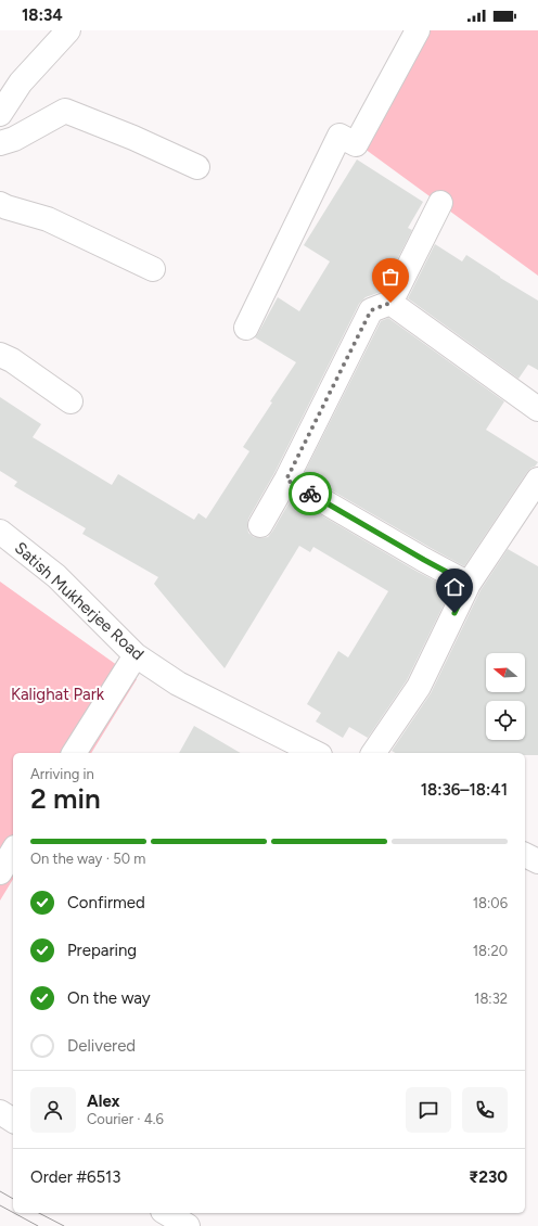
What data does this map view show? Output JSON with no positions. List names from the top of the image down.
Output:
{
  "streets": {
    "street": ["Satish Mukherjee Road"]
  },
  "parks": ["Kalighat Park"],
  "north": "left",
  "page": {
    "status": "18:34",
    "heading": ["2 min", "Arriving in", "18:36–18:41"],
    "panel": [
      "Alex",
      "Courier · 4.6",
      "Order #6513",
      "₹230"
    ],
    "bar": "On the way · 50 m",
    "list": [
      ["Confirmed", "18:06"],
      ["Preparing", "18:20"],
      ["On the way", "18:32"],
      "Delivered"
    ]
  }
}
